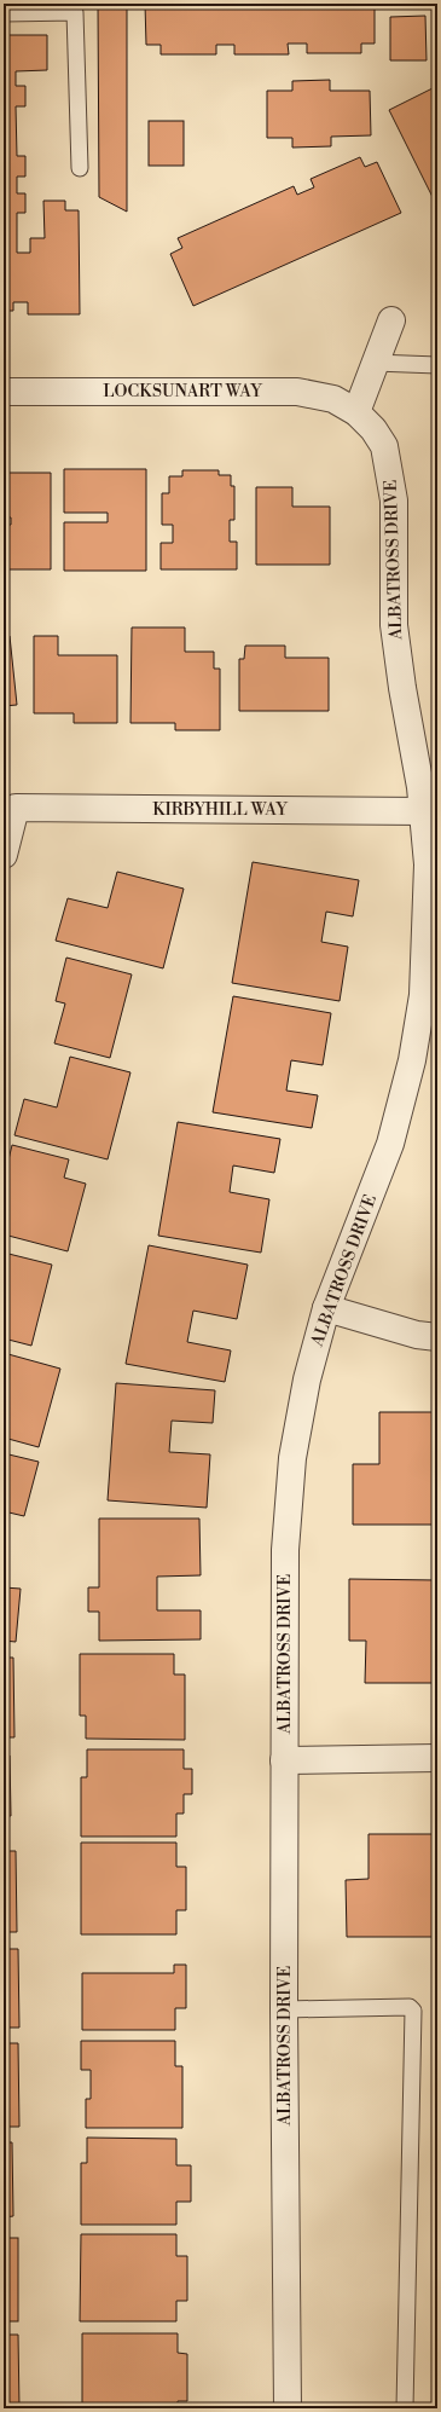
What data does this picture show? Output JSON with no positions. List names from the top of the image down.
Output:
{
  "streets": {
    "street": ["LOCKSUNART WAY", "ALBATROSS DRIVE", "KIRBYHILL WAY"]
  },
  "crossings": [
    ["LOCKSUNART WAY", "ALBATROSS DRIVE"],
    ["ALBATROSS DRIVE", "KIRBYHILL WAY"]
  ]
}
